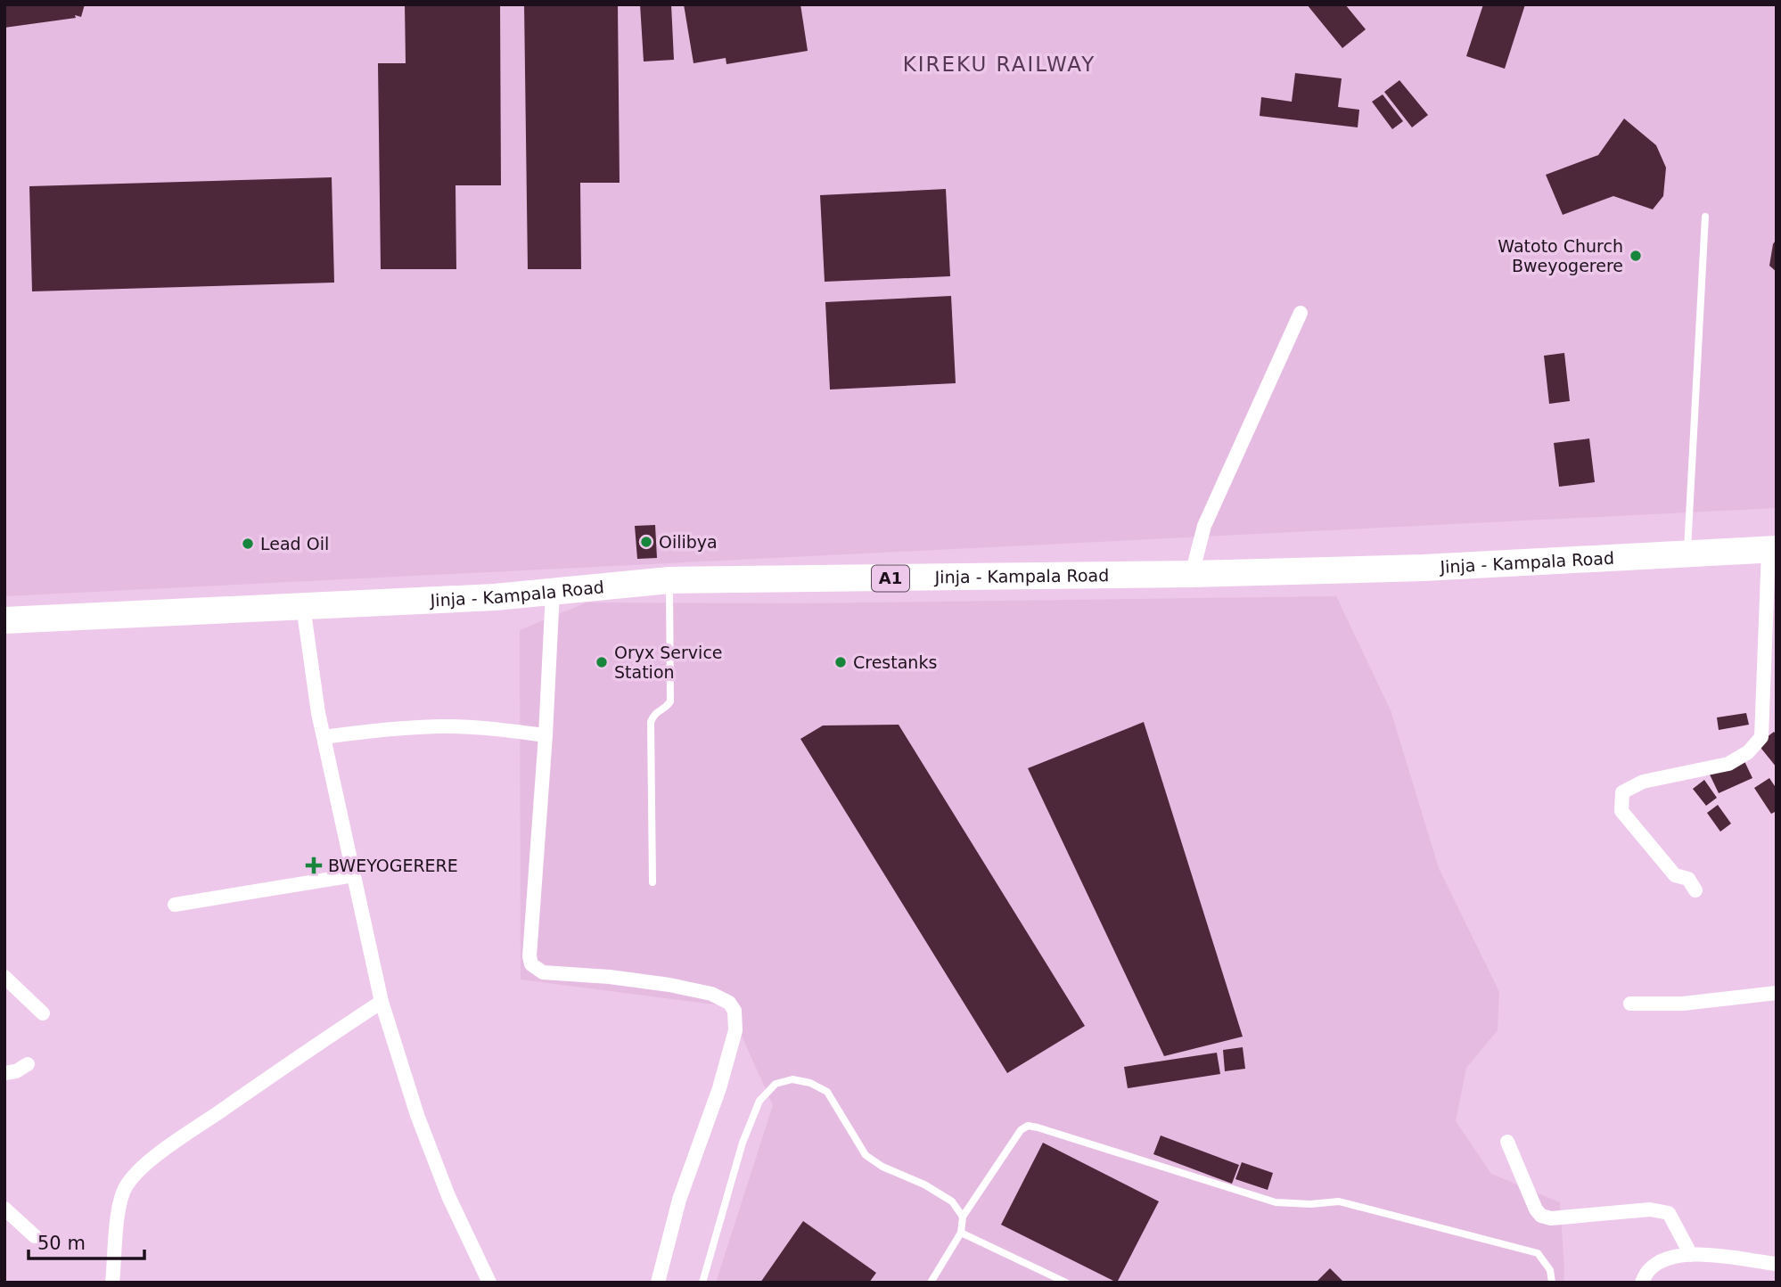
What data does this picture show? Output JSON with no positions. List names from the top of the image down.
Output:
{
  "streets": {
    "highway": ["Jinja - Kampala Road", "A1"]
  },
  "districts": ["KIREKU RAILWAY"],
  "places": {
    "other": [
      "Watoto Church Bweyogerere",
      "Oilibya",
      "Lead Oil",
      "Oryx Service Station",
      "Crestanks"
    ],
    "health": ["BWEYOGERERE"]
  },
  "scale_bar": "50 m"
}
